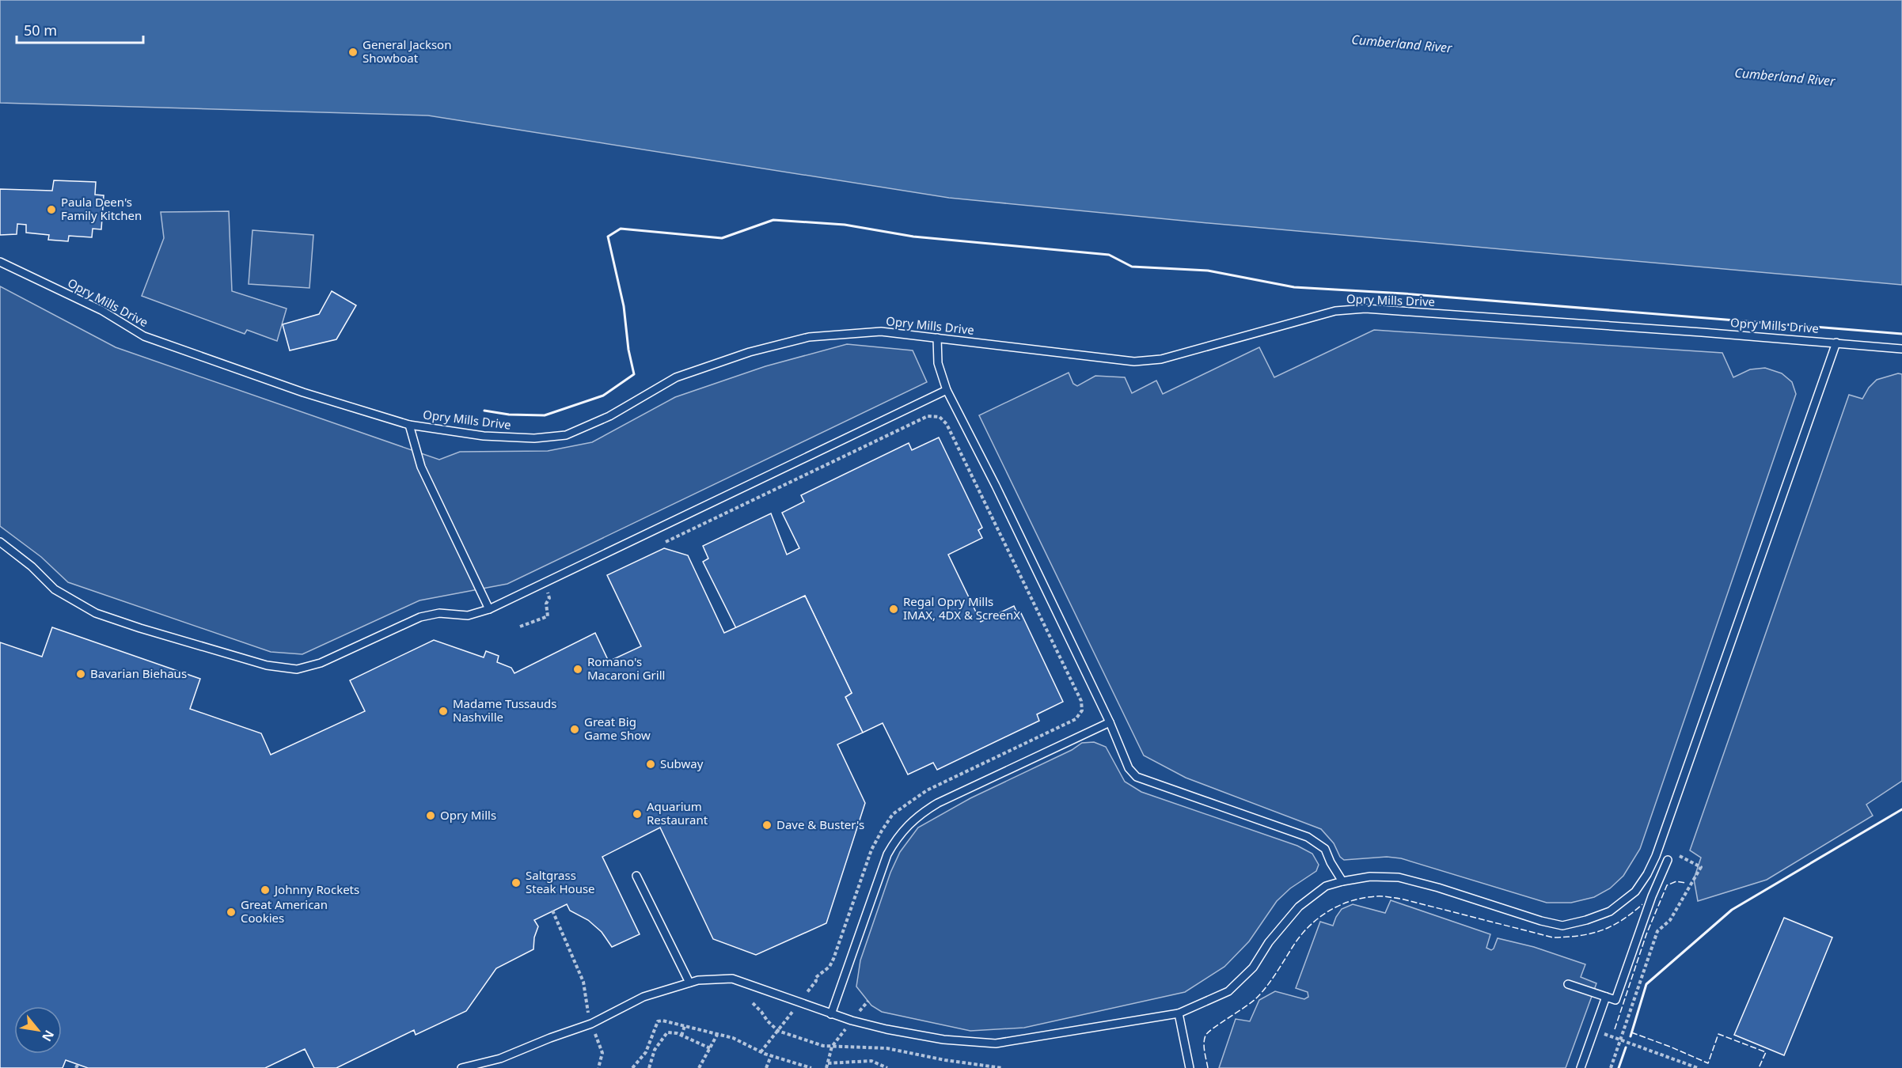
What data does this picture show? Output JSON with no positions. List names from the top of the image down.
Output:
{
  "streets": {
    "lane": ["Opry Mills Drive"]
  },
  "water": ["Cumberland River"],
  "places": [
    "General Jackson Showboat",
    "Paula Deen's Family Kitchen",
    "Regal Opry Mills IMAX, 4DX & ScreenX",
    "Romano's Macaroni Grill",
    "Bavarian Biehaus",
    "Madame Tussauds Nashville",
    "Great Big Game Show",
    "Subway",
    "Aquarium Restaurant",
    "Opry Mills",
    "Dave & Buster's",
    "Saltgrass Steak House",
    "Johnny Rockets",
    "Great American Cookies"
  ],
  "scale_bar": "50 m",
  "north": "bottom right"
}
